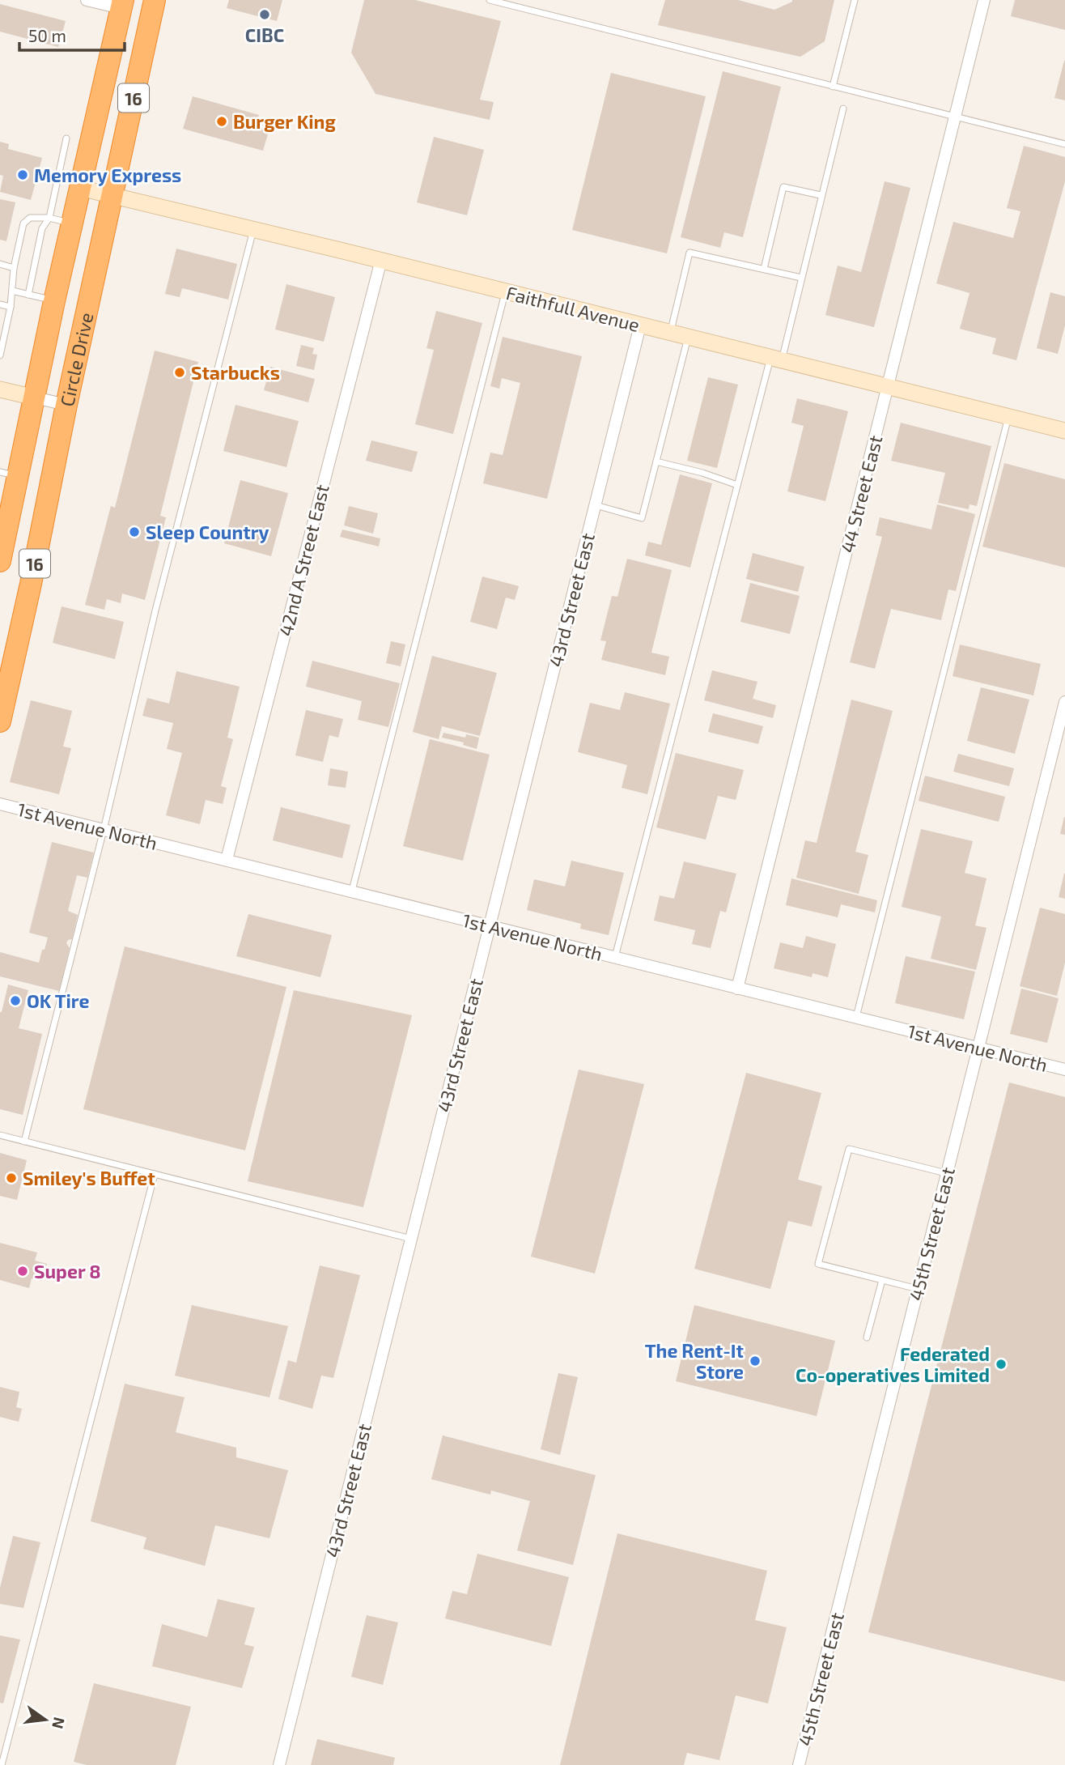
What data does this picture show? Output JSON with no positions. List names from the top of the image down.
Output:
{
  "streets": {
    "highway": ["16", "Circle Drive"],
    "street": [
      "Faithfull Avenue",
      "44 Street East",
      "42nd A Street East",
      "43rd Street East",
      "1st Avenue North",
      "45th Street East"
    ]
  },
  "crossings": [
    ["Faithfull Avenue", "Circle Drive"],
    ["Faithfull Avenue", "44 Street East"],
    ["Faithfull Avenue", "42nd A Street East"],
    ["Faithfull Avenue", "43rd Street East"],
    ["44 Street East", "1st Avenue North"],
    ["42nd A Street East", "1st Avenue North"],
    ["43rd Street East", "1st Avenue North"],
    ["1st Avenue North", "45th Street East"]
  ],
  "places": [
    "CIBC",
    "Burger King",
    "Memory Express",
    "Starbucks",
    "Sleep Country",
    "OK Tire",
    "Smiley's Buffet",
    "Super 8",
    "The Rent-It Store",
    "Federated Co-operatives Limited"
  ],
  "scale_bar": "50 m",
  "north": "right"
}
